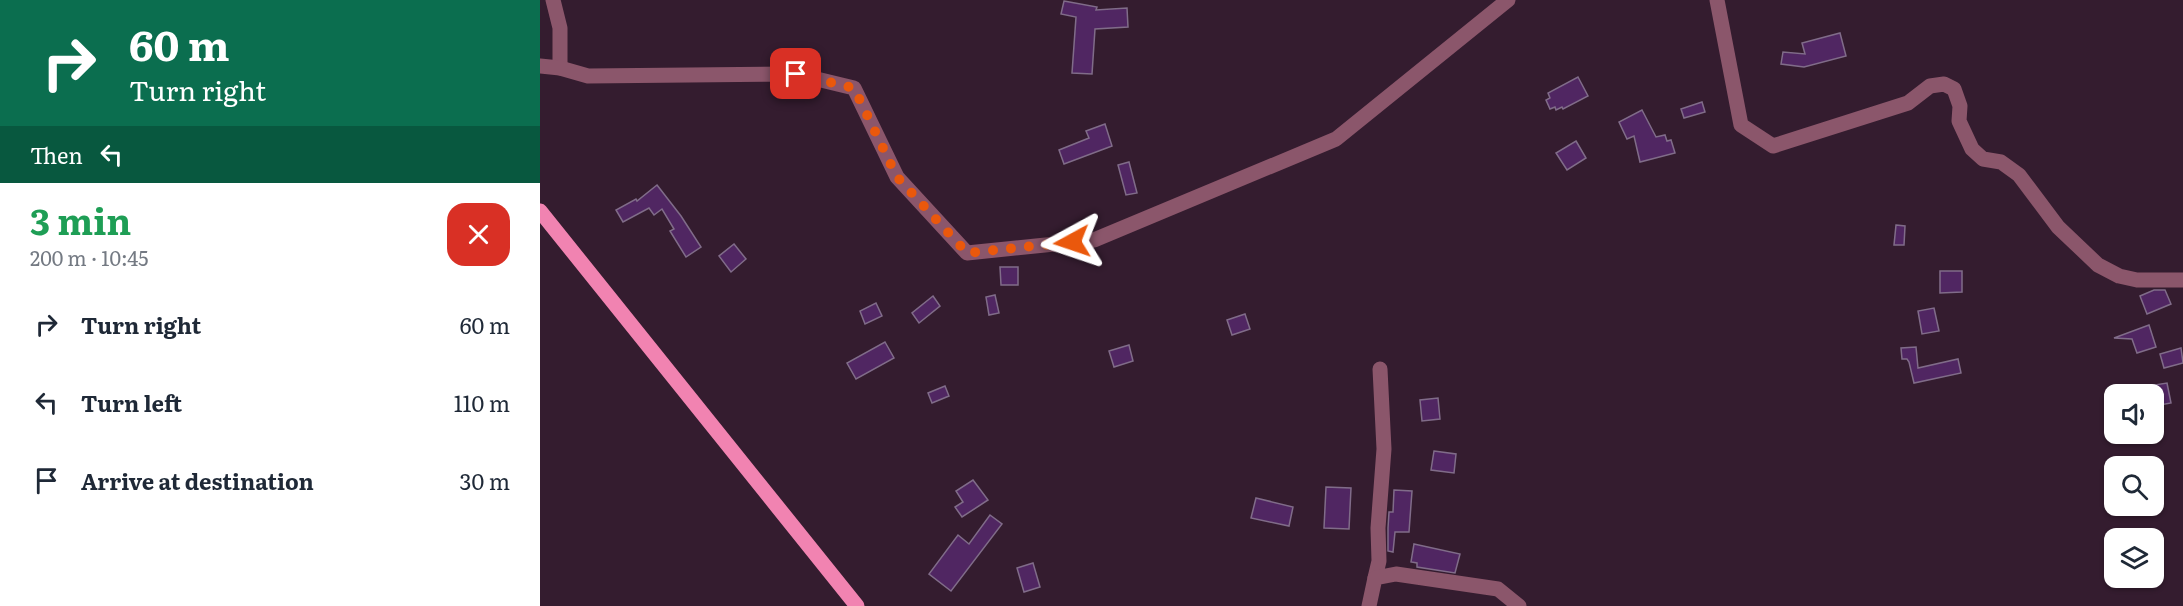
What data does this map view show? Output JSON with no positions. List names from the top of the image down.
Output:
{
  "page": {
    "turn": ["60 m", "Turn right"],
    "then": "Then",
    "heading": ["3 min", "200 m · 10:45"],
    "list": [
      {
        "name": "Turn right",
        "value": "60 m"
      },
      {
        "name": "Turn left",
        "value": "110 m"
      },
      {
        "name": "Arrive at destination",
        "value": "30 m"
      }
    ]
  }
}
